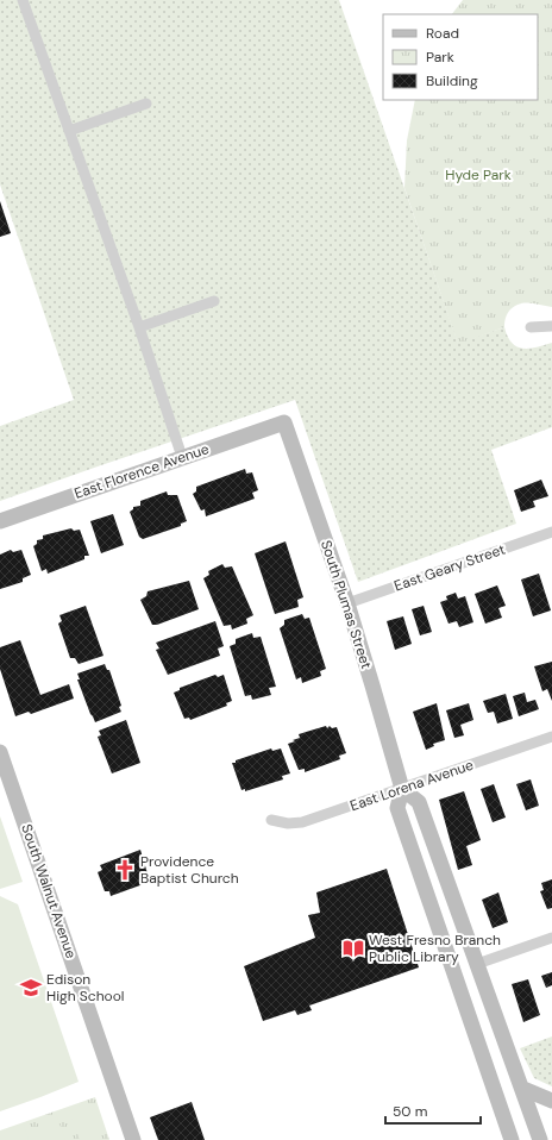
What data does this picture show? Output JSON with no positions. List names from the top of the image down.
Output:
{
  "streets": {
    "street": [
      "East Florence Avenue",
      "East Geary Street",
      "South Plumas Street",
      "East Lorena Avenue",
      "South Walnut Avenue"
    ]
  },
  "crossings": [
    ["East Florence Avenue", "South Plumas Street"],
    ["East Geary Street", "South Plumas Street"],
    ["South Plumas Street", "East Lorena Avenue"]
  ],
  "parks": ["Hyde Park"],
  "places": {
    "church": ["Providence Baptist Church"],
    "library": ["West Fresno Branch Public Library"],
    "school or university": ["Edison High School"]
  },
  "legend": ["Road", "Park", "Building"],
  "scale_bar": "50 m"
}
